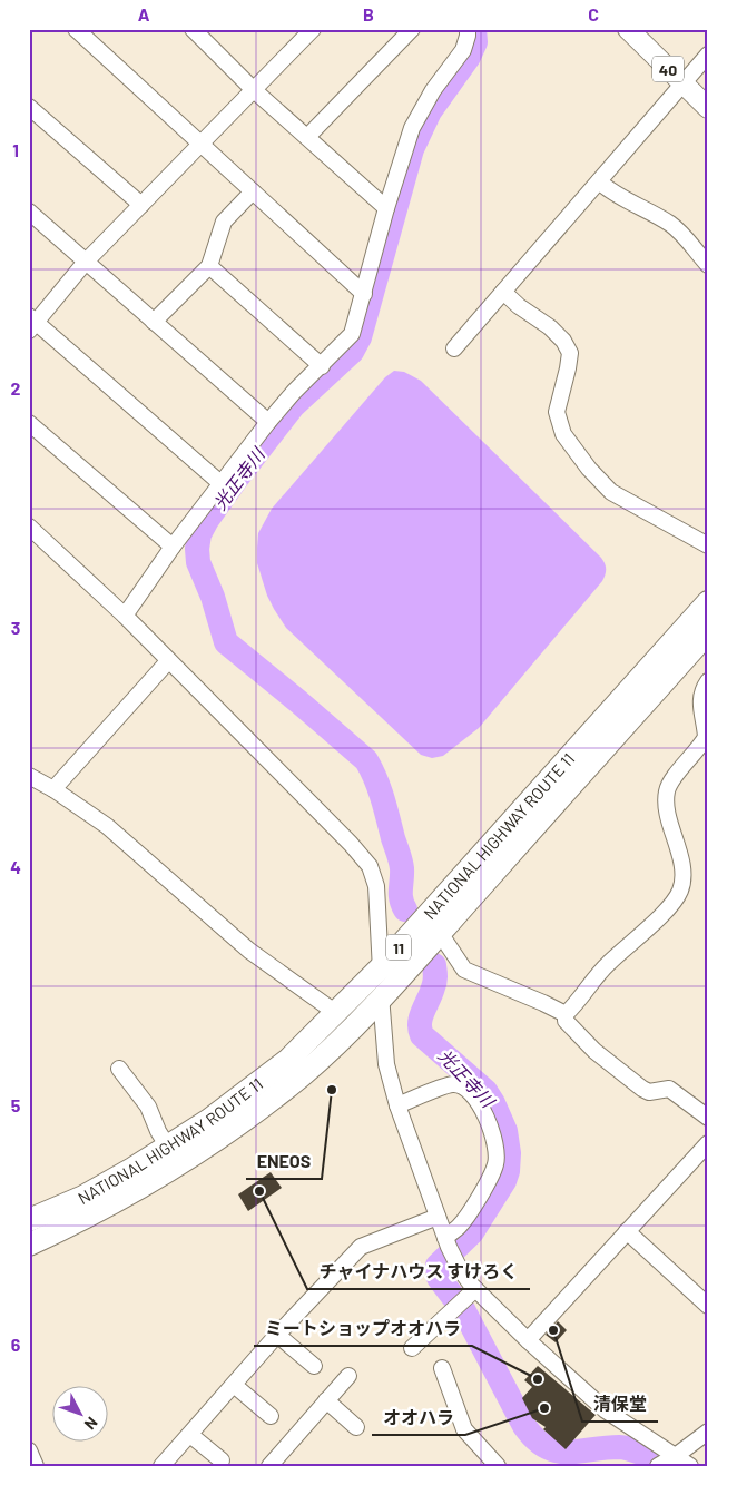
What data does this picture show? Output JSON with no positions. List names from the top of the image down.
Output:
{
  "streets": {
    "highway": ["NATIONAL HIGHWAY ROUTE 11", "11"],
    "main road": ["40"]
  },
  "water": ["光正寺川"],
  "places": [
    "ENEOS",
    "チャイナハウス すけろく",
    "清保堂",
    "ミートショップオオハラ",
    "オオハラ"
  ],
  "north": "bottom right",
  "grid": {
    "columns": ["A", "B", "C"],
    "rows": [
      "1",
      "2",
      "3",
      "4",
      "5",
      "6"
    ]
  }
}
